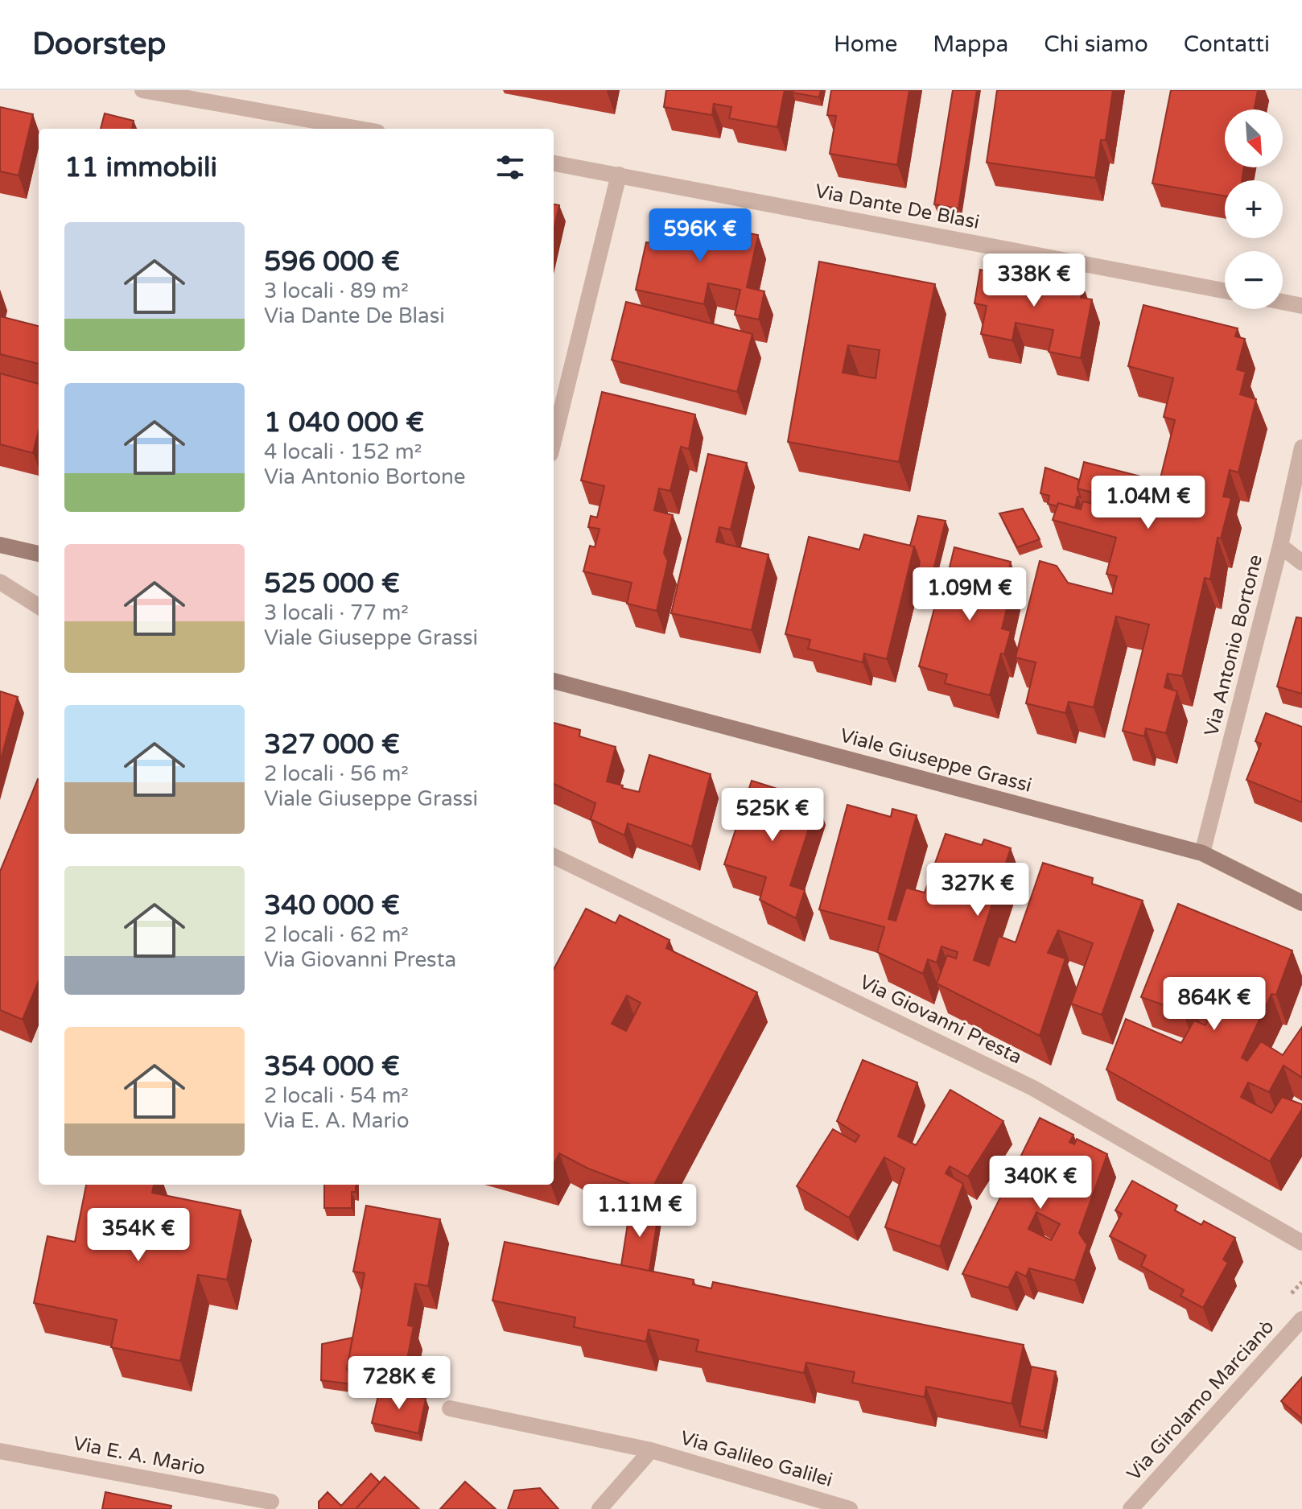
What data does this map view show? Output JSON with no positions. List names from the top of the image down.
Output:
{
  "streets": {
    "main road": ["Viale Giuseppe Grassi"],
    "street": [
      "Via Dante De Blasi",
      "Via Antonio Bortone",
      "Via Giovanni Presta",
      "Via Girolamo Marcianò",
      "Via E. A. Mario",
      "Via Galileo Galilei"
    ]
  },
  "crossings": [
    ["Via Antonio Bortone", "Viale Giuseppe Grassi"]
  ],
  "north": "bottom right",
  "page": {
    "header": "Doorstep",
    "nav": [
      "Home",
      "Mappa",
      "Chi siamo",
      "Contatti"
    ],
    "map_buttons": ["+", "−"],
    "heading": "11 immobili",
    "list": [
      {
        "name": "596 000 €",
        "note": "3 locali · 89 m² · Via Dante De Blasi"
      },
      {
        "name": "1 040 000 €",
        "note": "4 locali · 152 m² · Via Antonio Bortone"
      },
      {
        "name": "525 000 €",
        "note": "3 locali · 77 m² · Viale Giuseppe Grassi"
      },
      {
        "name": "327 000 €",
        "note": "2 locali · 56 m² · Viale Giuseppe Grassi"
      },
      {
        "name": "340 000 €",
        "note": "2 locali · 62 m² · Via Giovanni Presta"
      },
      {
        "name": "354 000 €",
        "note": "2 locali · 54 m² · Via E. A. Mario"
      }
    ],
    "price": [
      "596K €",
      "338K €",
      "1.04M €",
      "1.09M €",
      "525K €",
      "327K €",
      "864K €",
      "340K €",
      "1.11M €",
      "354K €",
      "728K €"
    ]
  }
}
